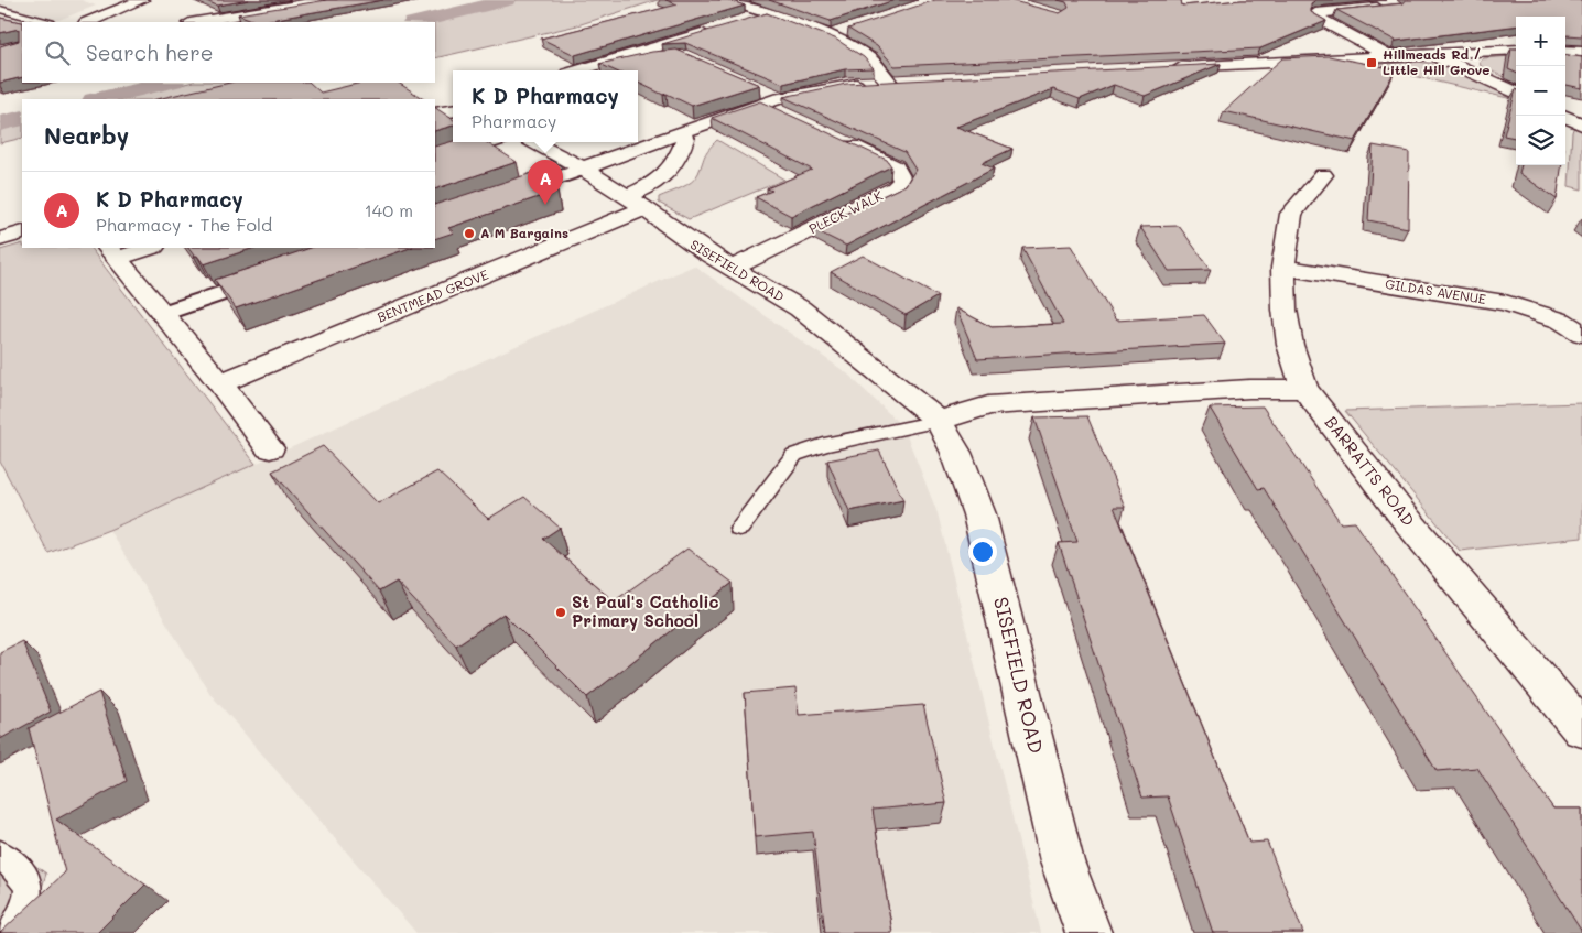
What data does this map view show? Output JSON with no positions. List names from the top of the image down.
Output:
{
  "streets": {
    "street": [
      "PLECK WALK",
      "SISEFIELD ROAD",
      "GILDAS AVENUE",
      "BENTMEAD GROVE",
      "BARRATTS ROAD"
    ]
  },
  "crossings": [
    ["PLECK WALK", "SISEFIELD ROAD"],
    ["SISEFIELD ROAD", "BENTMEAD GROVE"],
    ["GILDAS AVENUE", "BARRATTS ROAD"]
  ],
  "places": {
    "transit": ["Hillmeads Rd / Little Hill Grove"],
    "other": ["A M Bargains", "St Paul's Catholic Primary School"]
  },
  "page": {
    "map_buttons": ["+", "−"],
    "search": "Search here",
    "popup": ["K D Pharmacy", "Pharmacy"],
    "heading": "Nearby",
    "pins": "A",
    "list": [
      {
        "mark": "A",
        "name": "K D Pharmacy",
        "note": "Pharmacy · The Fold",
        "value": "140 m"
      }
    ]
  }
}
